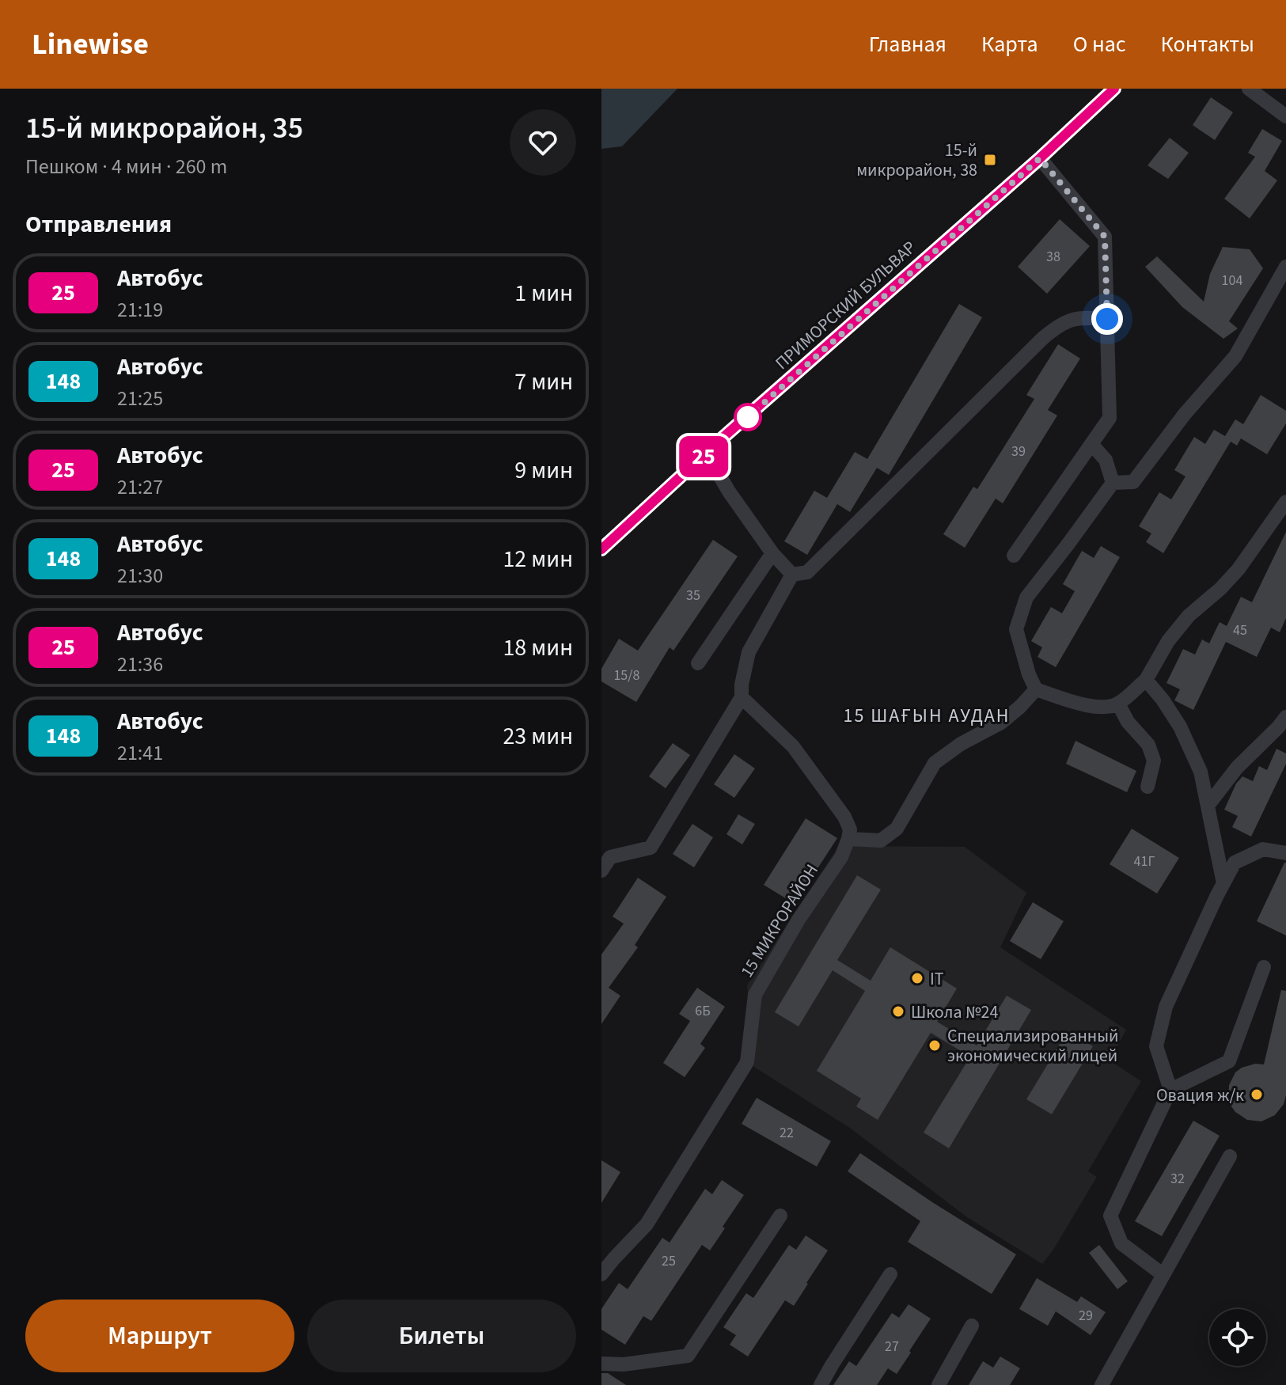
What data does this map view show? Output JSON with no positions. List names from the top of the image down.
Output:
{
  "streets": {
    "street": ["ПРИМОРСКИЙ БУЛЬВАР", "15 МИКРОРАЙОН"]
  },
  "districts": ["15 ШАҒЫН АУДАН"],
  "places": {
    "transit": ["15-й микрорайон, 38"],
    "other": [
      "IT",
      "Школа №24",
      "Специализированный экономический лицей",
      "Овация ж/к"
    ]
  },
  "lines": ["bus line 25"],
  "house_numbers": [
    "38",
    "104",
    "39",
    "35",
    "45",
    "15/8",
    "41Г",
    "6Б",
    "22",
    "32",
    "25",
    "29",
    "27"
  ],
  "page": {
    "header": "Linewise",
    "nav": [
      "Главная",
      "Карта",
      "О нас",
      "Контакты"
    ],
    "heading": [
      ["15-й микрорайон, 35", "Пешком · 4 мин · 260 m"],
      "Отправления"
    ],
    "on_map": "25",
    "list": [
      {
        "mark": "25",
        "name": "Автобус",
        "note": "21:19",
        "value": "1 мин"
      },
      {
        "mark": "148",
        "name": "Автобус",
        "note": "21:25",
        "value": "7 мин"
      },
      {
        "mark": "25",
        "name": "Автобус",
        "note": "21:27",
        "value": "9 мин"
      },
      {
        "mark": "148",
        "name": "Автобус",
        "note": "21:30",
        "value": "12 мин"
      },
      {
        "mark": "25",
        "name": "Автобус",
        "note": "21:36",
        "value": "18 мин"
      },
      {
        "mark": "148",
        "name": "Автобус",
        "note": "21:41",
        "value": "23 мин"
      }
    ],
    "buttons": ["Маршрут", "Билеты"]
  }
}
